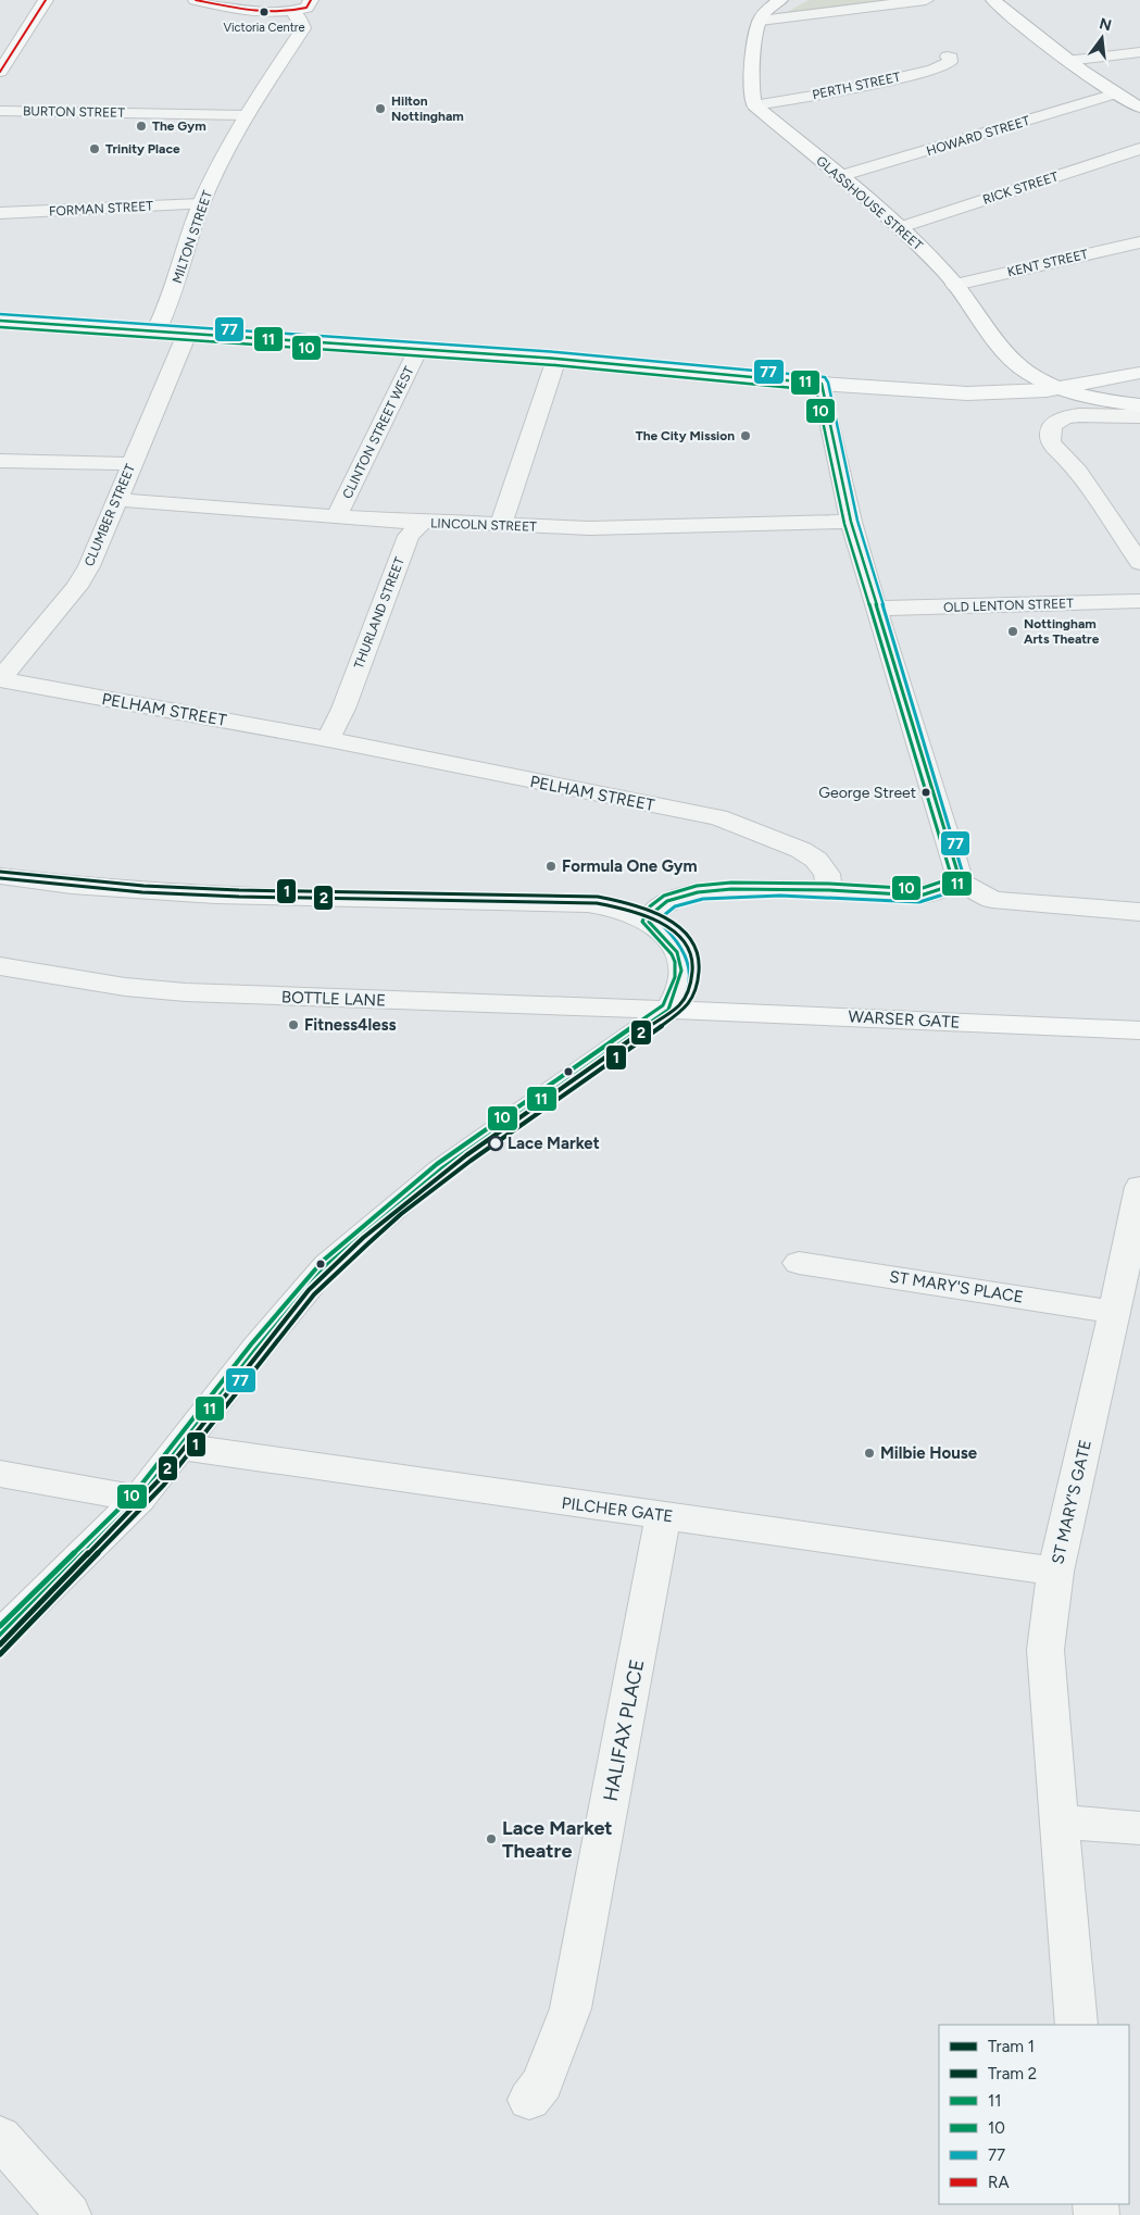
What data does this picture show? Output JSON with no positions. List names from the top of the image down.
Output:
{
  "streets": {
    "main road": ["GLASSHOUSE STREET", "MILTON STREET", "WARSER GATE"],
    "street": [
      "PERTH STREET",
      "BURTON STREET",
      "HOWARD STREET",
      "RICK STREET",
      "FORMAN STREET",
      "KENT STREET",
      "CLINTON STREET WEST",
      "CLUMBER STREET",
      "LINCOLN STREET",
      "OLD LENTON STREET",
      "THURLAND STREET",
      "PELHAM STREET",
      "BOTTLE LANE",
      "ST MARY'S PLACE",
      "ST MARY'S GATE",
      "PILCHER GATE",
      "HALIFAX PLACE"
    ]
  },
  "crossings": [
    ["PERTH STREET", "GLASSHOUSE STREET"],
    ["BURTON STREET", "MILTON STREET"],
    ["HOWARD STREET", "GLASSHOUSE STREET"],
    ["RICK STREET", "GLASSHOUSE STREET"],
    ["GLASSHOUSE STREET", "KENT STREET"],
    ["FORMAN STREET", "MILTON STREET"],
    ["CLINTON STREET WEST", "LINCOLN STREET"],
    ["CLUMBER STREET", "LINCOLN STREET"],
    ["CLUMBER STREET", "PELHAM STREET"],
    ["LINCOLN STREET", "THURLAND STREET"],
    ["THURLAND STREET", "PELHAM STREET"],
    ["BOTTLE LANE", "WARSER GATE"],
    ["ST MARY'S PLACE", "ST MARY'S GATE"],
    ["ST MARY'S GATE", "PILCHER GATE"],
    ["PILCHER GATE", "HALIFAX PLACE"]
  ],
  "places": [
    "Victoria Centre",
    "Hilton Nottingham",
    "The Gym",
    "Trinity Place",
    "The City Mission",
    "Nottingham Arts Theatre",
    "George Street",
    "Formula One Gym",
    "Fitness4less",
    "Lace Market",
    "Milbie House",
    "Lace Market Theatre"
  ],
  "lines": [
    "transit line RA",
    "transit line 77",
    "transit line 11",
    "transit line 10",
    "tram line 1",
    "tram line 2"
  ],
  "legend": [
    "Tram 1",
    "Tram 2",
    "11",
    "10",
    "77",
    "RA"
  ],
  "north": "top"
}
